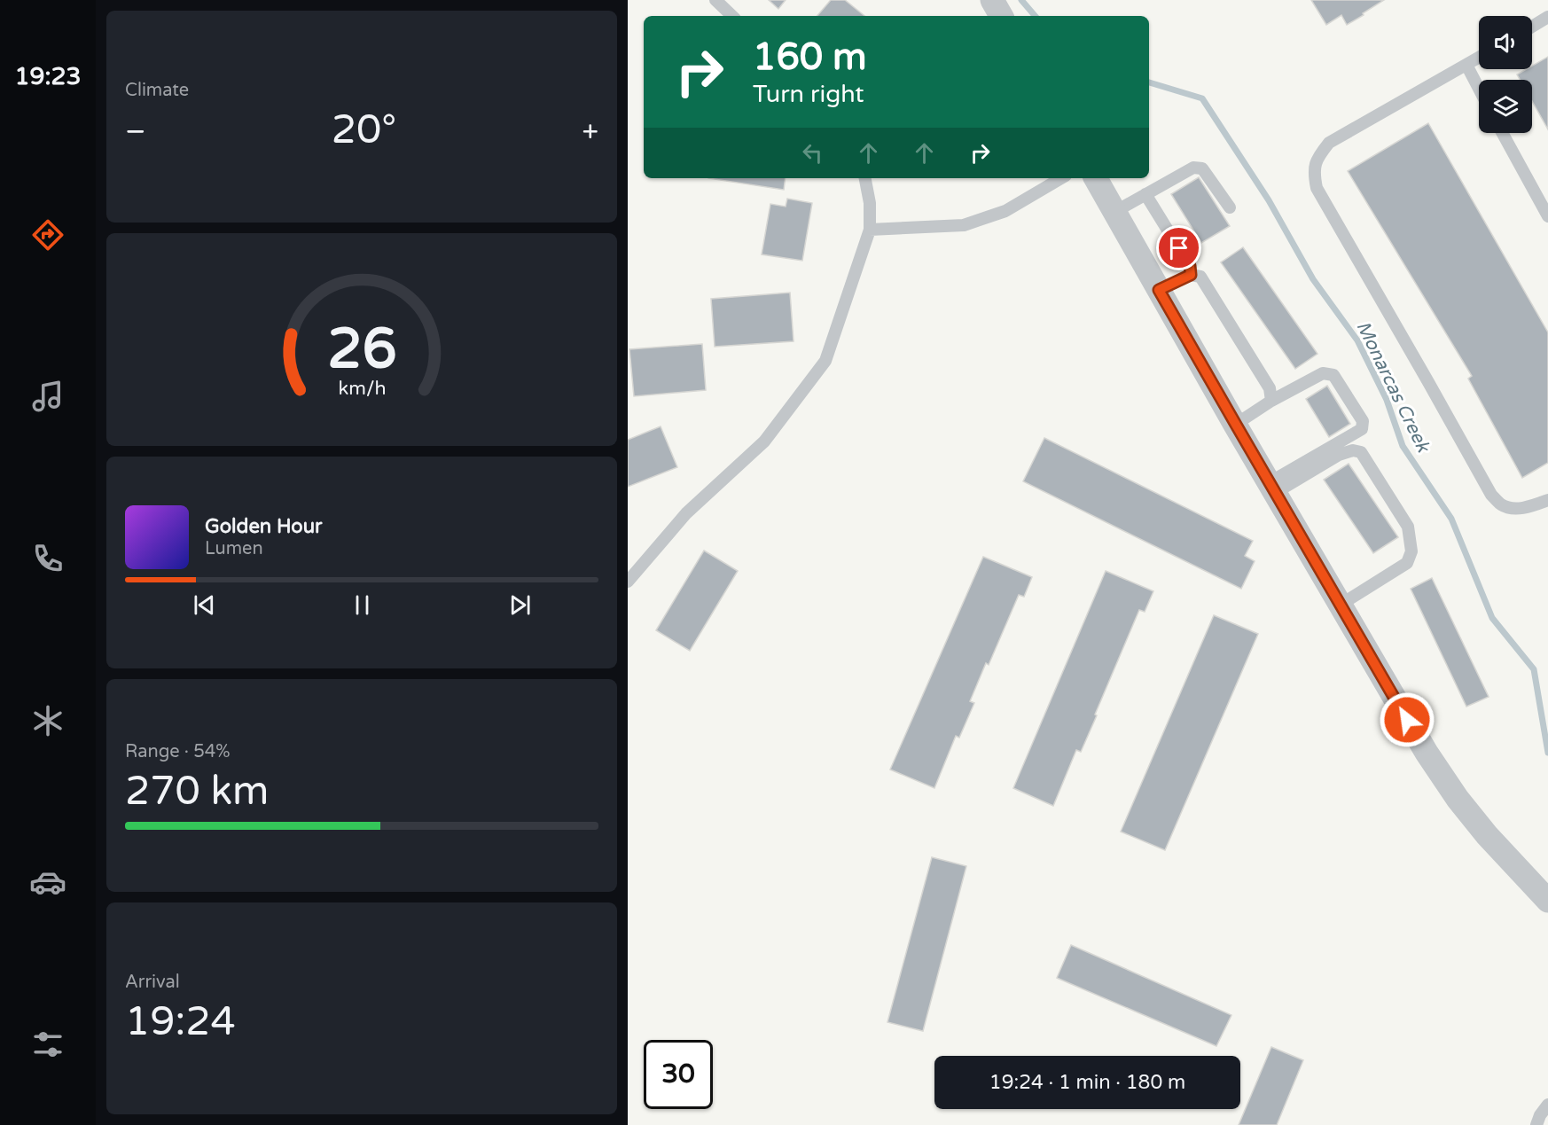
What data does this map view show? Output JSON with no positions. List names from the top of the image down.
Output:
{
  "water": ["Monarcas Creek"],
  "page": {
    "tabs": "19:23",
    "tile": [
      "Climate",
      ["Range · 54%", "270 km"],
      ["Arrival", "19:24"]
    ],
    "turn": ["160 m", "Turn right"],
    "heat": ["−", "20°", "+"],
    "song": ["Golden Hour", "Lumen"],
    "limit": "30",
    "trip": "19:24 · 1 min · 180 m",
    "gauge": ["26", "km/h"]
  }
}
